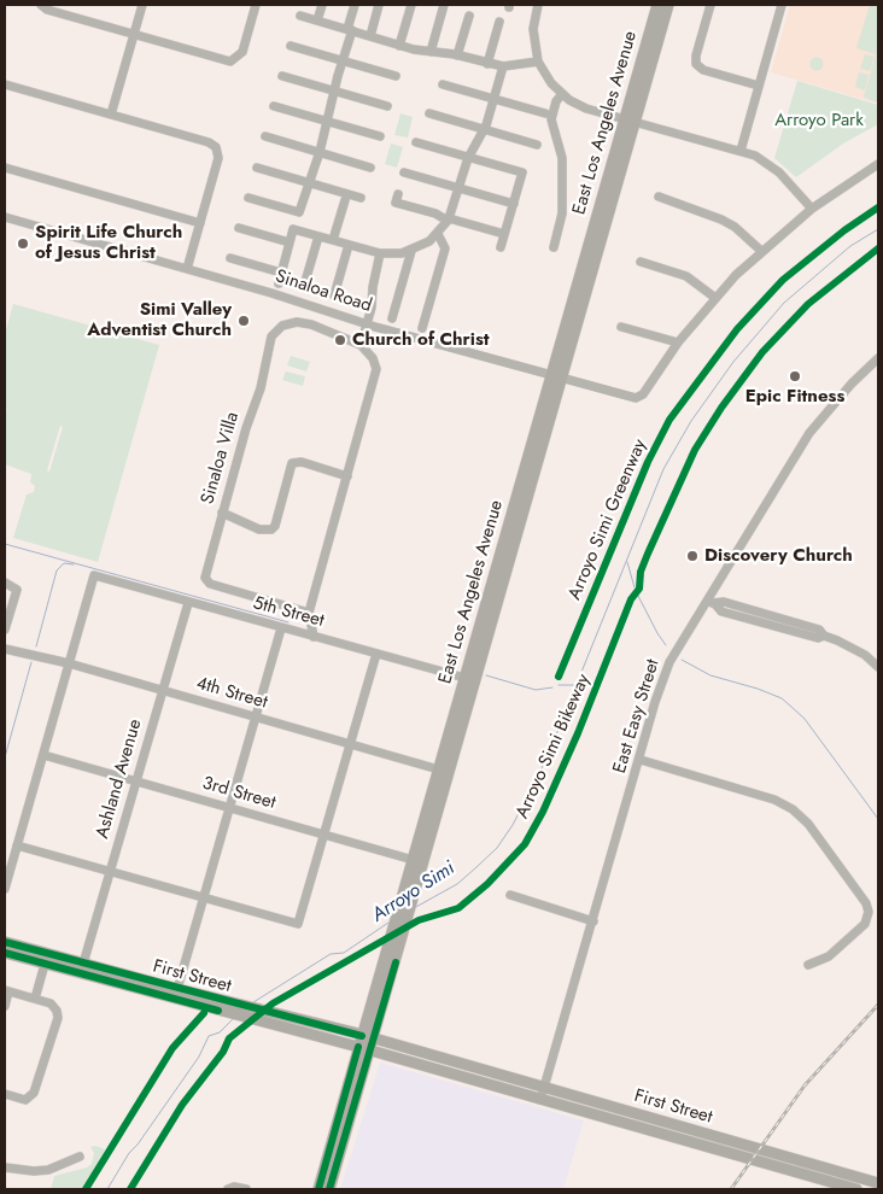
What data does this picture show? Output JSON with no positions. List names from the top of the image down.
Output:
{
  "streets": {
    "main road": ["East Los Angeles Avenue", "First Street"],
    "street": [
      "Sinaloa Road",
      "Sinaloa Villa",
      "5th Street",
      "4th Street",
      "East Easy Street",
      "Ashland Avenue",
      "3rd Street"
    ],
    "cycle path": ["Arroyo Simi Greenway", "Arroyo Simi Bikeway"]
  },
  "crossings": [
    ["East Los Angeles Avenue", "Sinaloa Road"],
    ["East Los Angeles Avenue", "5th Street"],
    ["East Los Angeles Avenue", "4th Street"],
    ["East Los Angeles Avenue", "3rd Street"],
    ["East Los Angeles Avenue", "First Street"],
    ["5th Street", "4th Street"],
    ["5th Street", "Ashland Avenue"],
    ["4th Street", "Ashland Avenue"],
    ["East Easy Street", "First Street"],
    ["Ashland Avenue", "3rd Street"],
    ["Ashland Avenue", "First Street"]
  ],
  "water": ["Arroyo Simi"],
  "parks": ["Arroyo Park"],
  "places": [
    "Spirit Life Church of Jesus Christ",
    "Simi Valley Adventist Church",
    "Church of Christ",
    "Epic Fitness",
    "Discovery Church"
  ]
}
